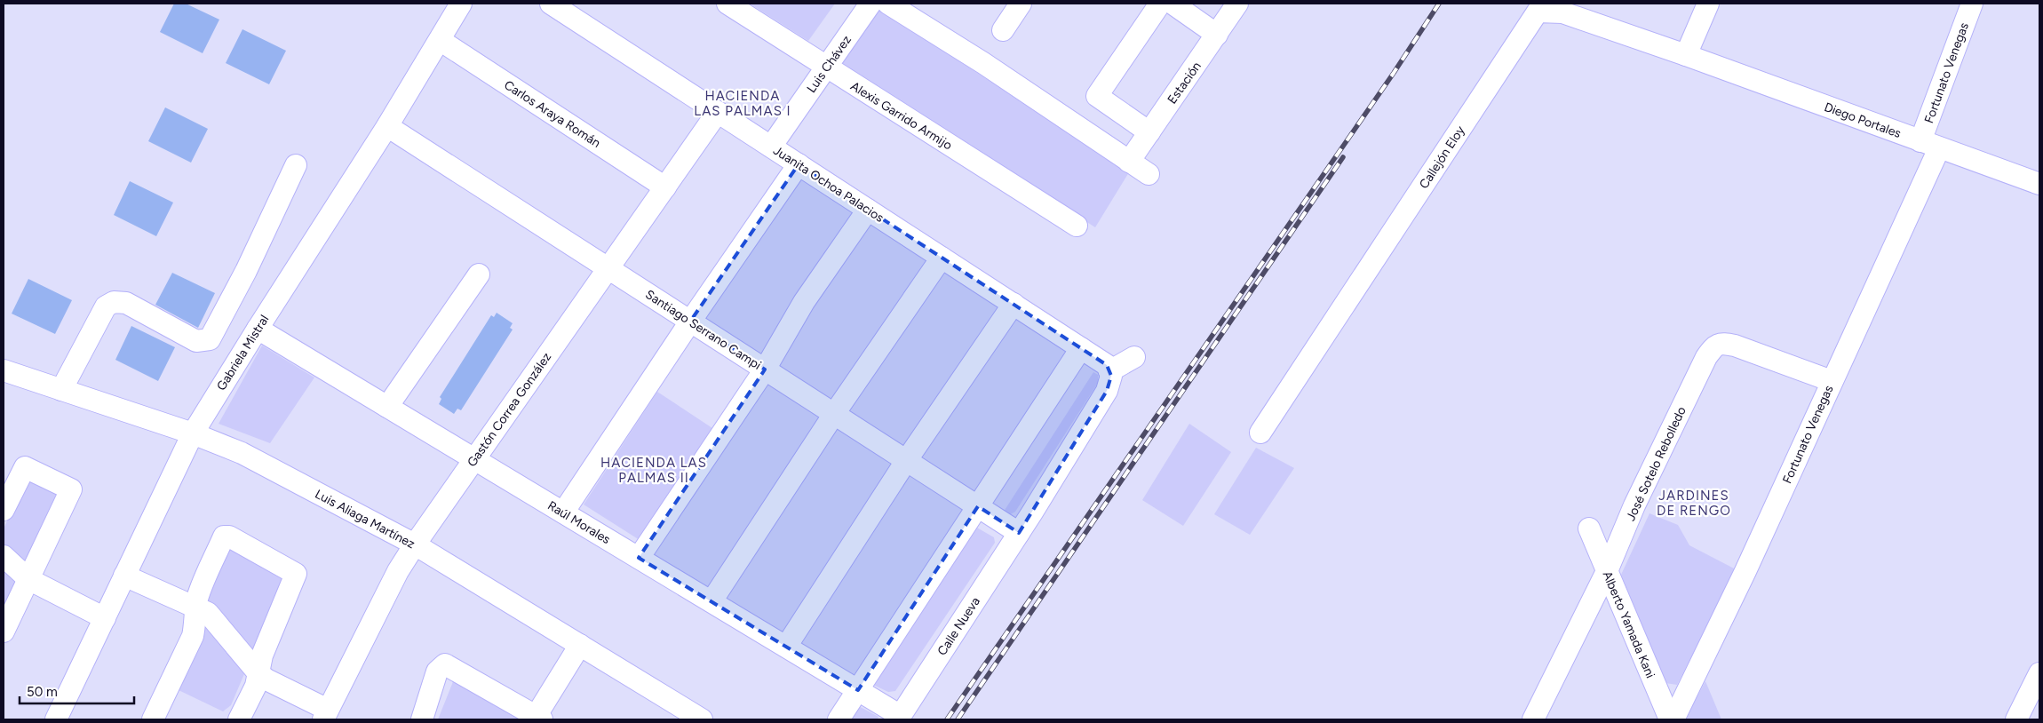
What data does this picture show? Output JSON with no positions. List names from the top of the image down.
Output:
{
  "streets": {
    "street": [
      "Luis Chávez",
      "Fortunato Venegas",
      "Estación",
      "Carlos Araya Román",
      "Alexis Garrido Armijo",
      "Diego Portales",
      "Callejón Eloy",
      "Juanita Ochoa Palacios",
      "Santiago Serrano Campi",
      "Gabriela Mistral",
      "Gastón Correa González",
      "José Sotelo Rebolledo",
      "Luis Aliaga Martínez",
      "Raúl Morales",
      "Alberto Yamada Kani",
      "Calle Nueva"
    ]
  },
  "crossings": [
    ["Luis Chávez", "Alexis Garrido Armijo"],
    ["Luis Chávez", "Juanita Ochoa Palacios"],
    ["Fortunato Venegas", "Diego Portales"],
    ["Fortunato Venegas", "José Sotelo Rebolledo"],
    ["Fortunato Venegas", "Alberto Yamada Kani"],
    ["Carlos Araya Román", "Gabriela Mistral"],
    ["Carlos Araya Román", "Gastón Correa González"],
    ["Diego Portales", "Callejón Eloy"],
    ["Juanita Ochoa Palacios", "Gastón Correa González"],
    ["Juanita Ochoa Palacios", "Calle Nueva"],
    ["Santiago Serrano Campi", "Gabriela Mistral"],
    ["Santiago Serrano Campi", "Gastón Correa González"],
    ["Santiago Serrano Campi", "Calle Nueva"],
    ["Gabriela Mistral", "Luis Aliaga Martínez"],
    ["Gabriela Mistral", "Raúl Morales"],
    ["Gastón Correa González", "Luis Aliaga Martínez"],
    ["Gastón Correa González", "Raúl Morales"],
    ["José Sotelo Rebolledo", "Alberto Yamada Kani"],
    ["Raúl Morales", "Calle Nueva"]
  ],
  "districts": ["HACIENDA LAS PALMAS I", "HACIENDA LAS PALMAS II", "JARDINES DE RENGO"],
  "scale_bar": "50 m"
}
